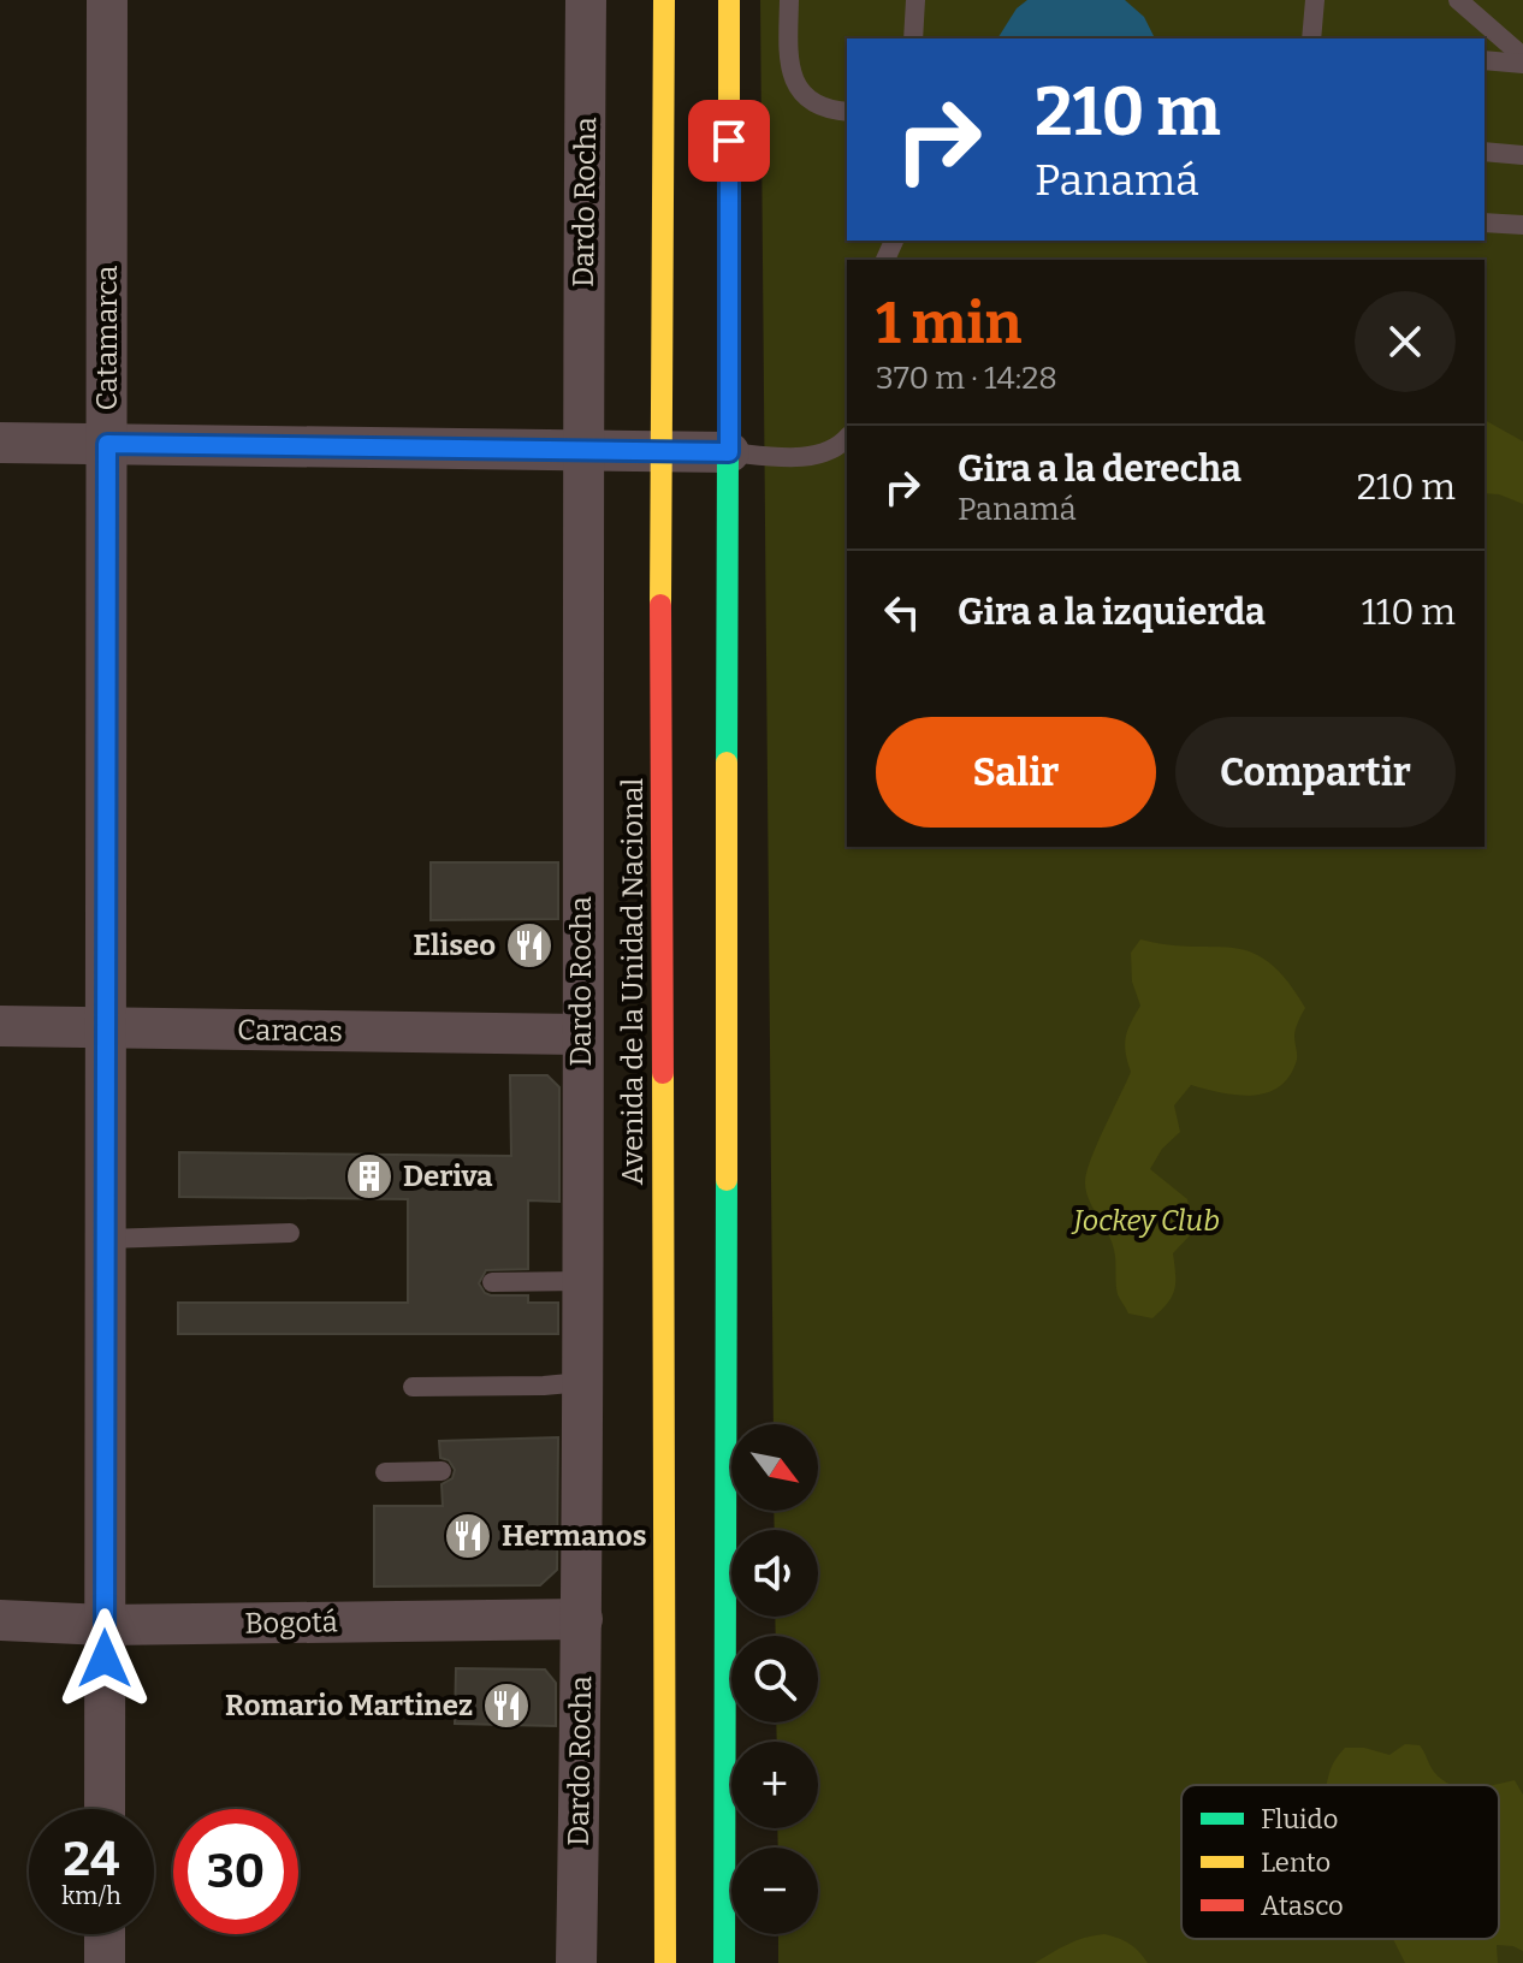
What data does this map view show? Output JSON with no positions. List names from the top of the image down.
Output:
{
  "streets": {
    "main road": ["Avenida de la Unidad Nacional"],
    "street": [
      "Dardo Rocha",
      "Catamarca",
      "Caracas",
      "Bogotá"
    ]
  },
  "crossings": [
    ["Dardo Rocha", "Caracas"],
    ["Dardo Rocha", "Bogotá"],
    ["Catamarca", "Caracas"],
    ["Catamarca", "Bogotá"]
  ],
  "parks": ["Jockey Club"],
  "places": {
    "restaurant": ["Eliseo", "Hermanos", "Romario Martinez"],
    "building": ["Deriva"]
  },
  "legend": ["Fluido", "Lento", "Atasco"],
  "north": "bottom right",
  "page": {
    "turn": ["210 m", "Panamá"],
    "heading": ["1 min", "370 m · 14:28"],
    "list": [
      {
        "name": "Gira a la derecha",
        "note": "Panamá",
        "value": "210 m"
      },
      {
        "name": "Gira a la izquierda",
        "value": "110 m"
      }
    ],
    "buttons": ["Salir", "Compartir"],
    "map_buttons": ["+", "−"],
    "speed": "24 km/h",
    "limit": "30"
  }
}
